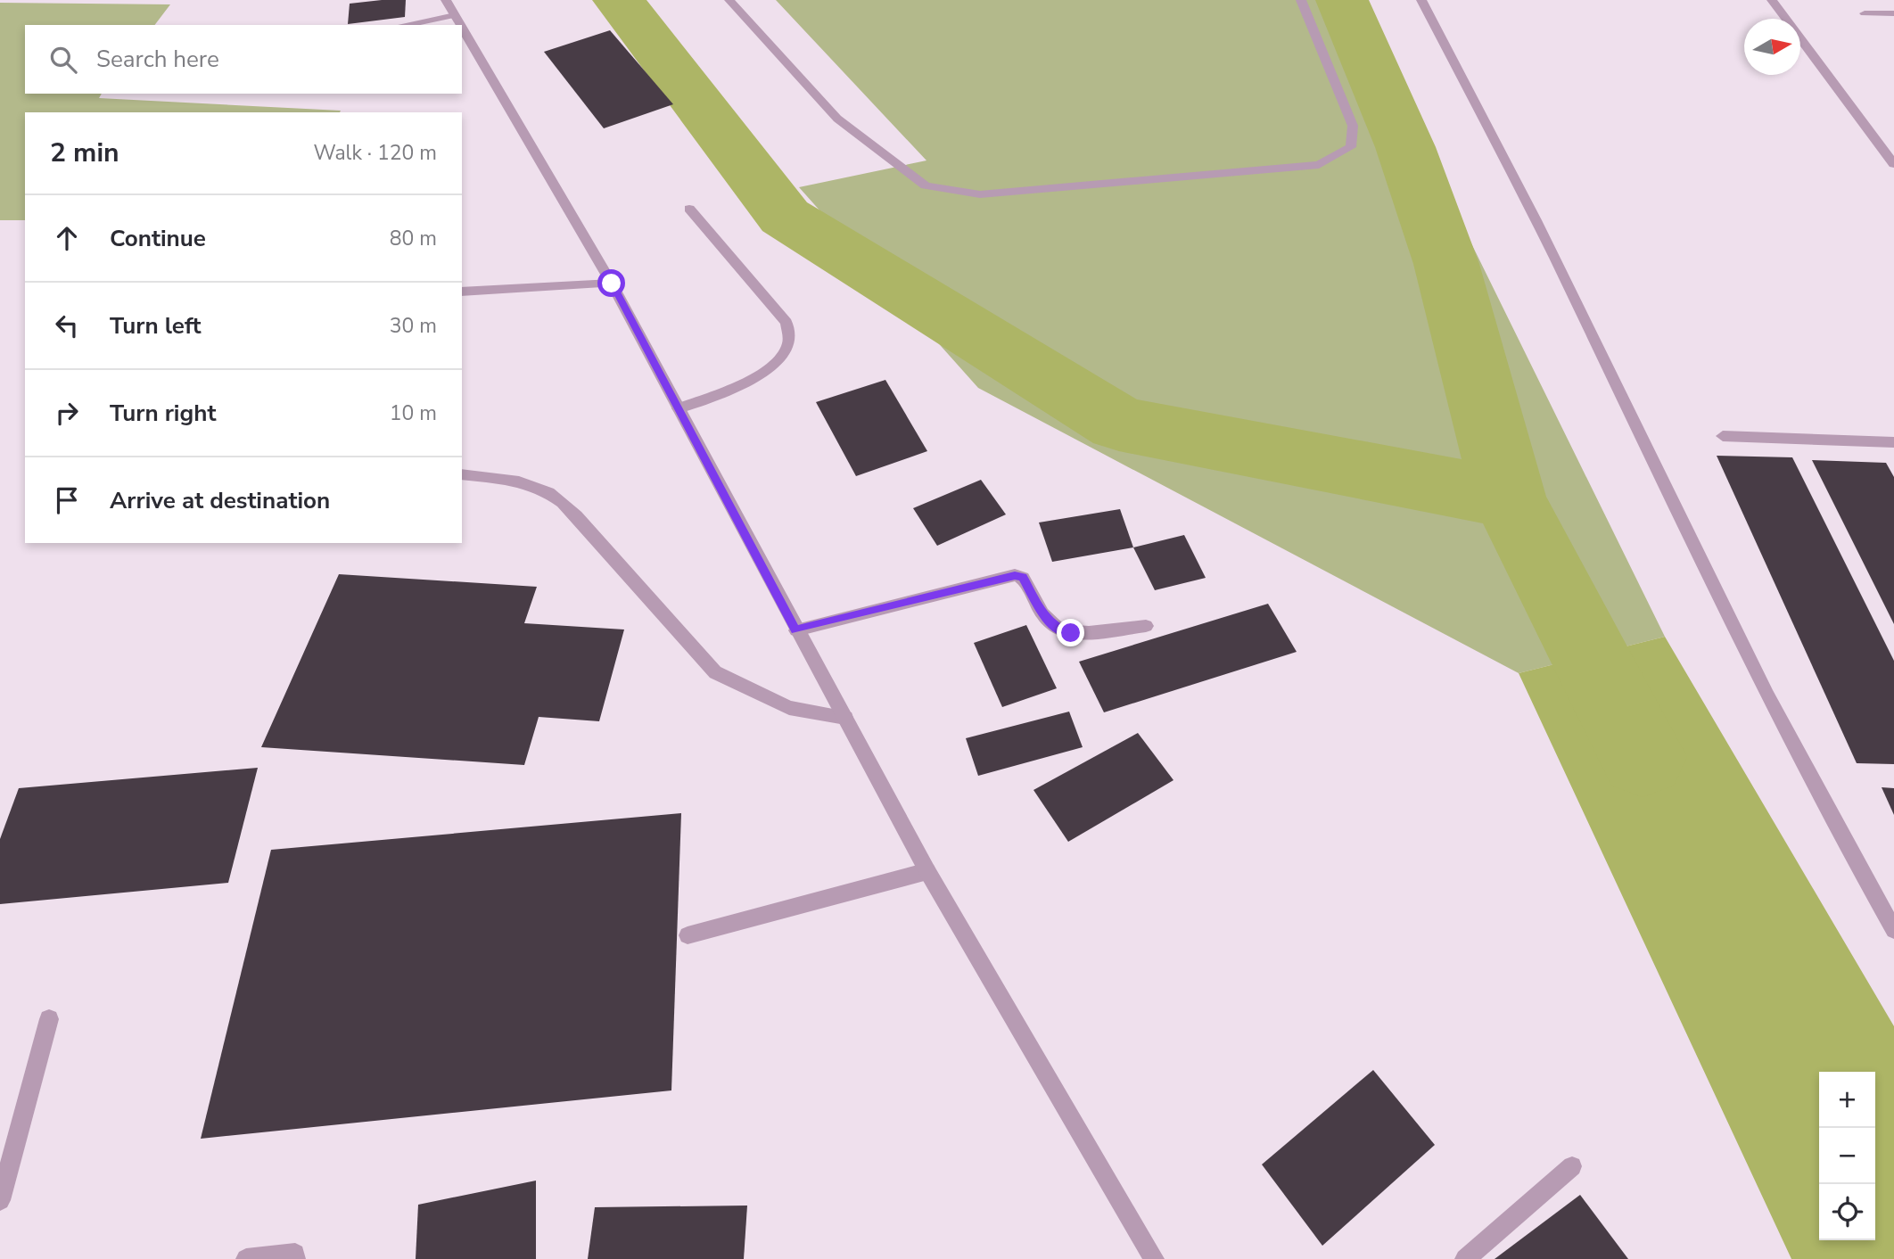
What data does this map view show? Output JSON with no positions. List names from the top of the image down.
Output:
{
  "north": "right",
  "page": {
    "search": "Search here",
    "heading": ["2 min", "Walk · 120 m"],
    "list": [
      ["Continue", "80 m"],
      ["Turn left", "30 m"],
      ["Turn right", "10 m"],
      "Arrive at destination"
    ],
    "map_buttons": ["+", "−"]
  }
}
